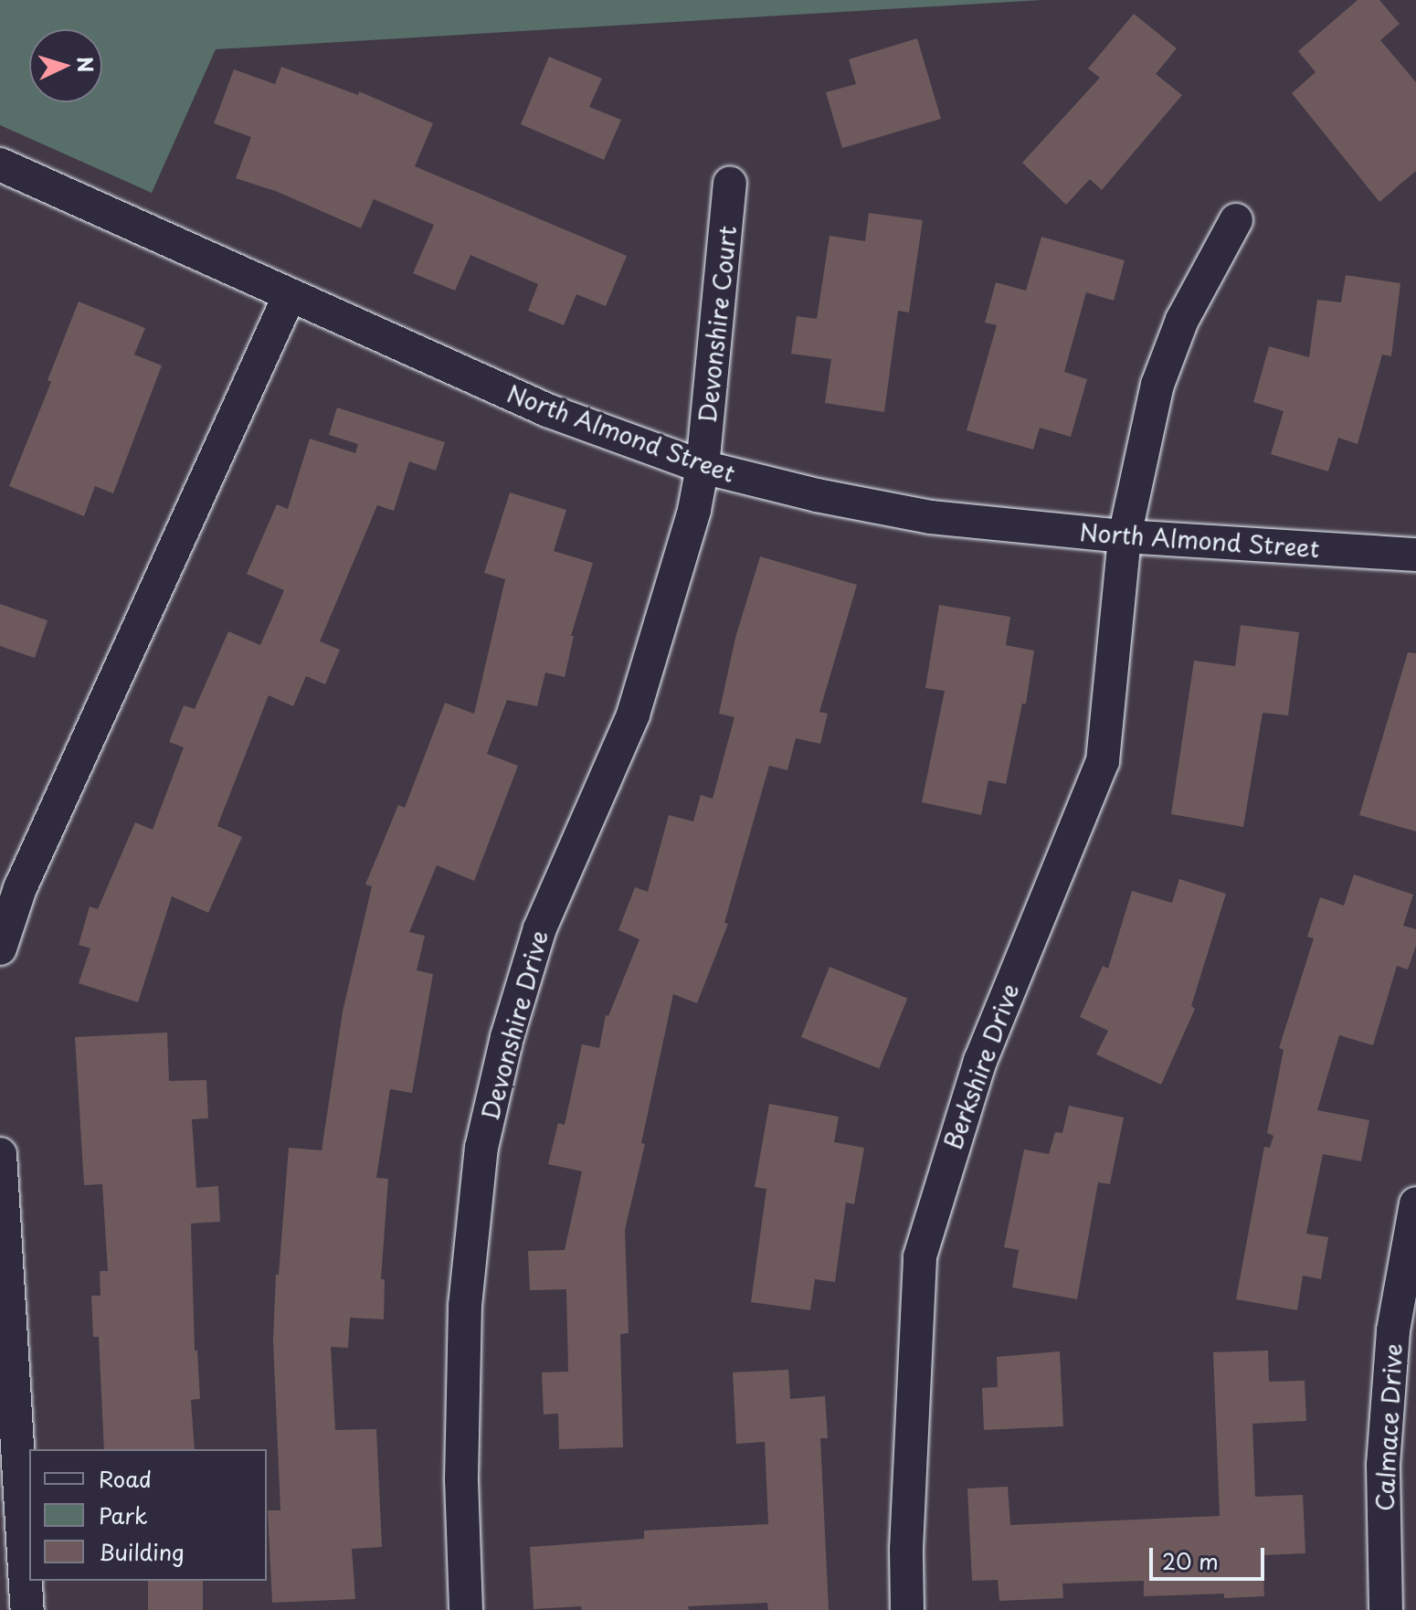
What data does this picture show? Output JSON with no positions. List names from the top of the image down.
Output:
{
  "streets": {
    "street": [
      "Devonshire Court",
      "North Almond Street",
      "Devonshire Drive",
      "Berkshire Drive",
      "Calmace Drive"
    ]
  },
  "crossings": [
    ["Devonshire Court", "North Almond Street"],
    ["Devonshire Court", "Devonshire Drive"],
    ["North Almond Street", "Devonshire Drive"],
    ["North Almond Street", "Berkshire Drive"]
  ],
  "legend": ["Road", "Park", "Building"],
  "scale_bar": "20 m",
  "north": "right"
}
